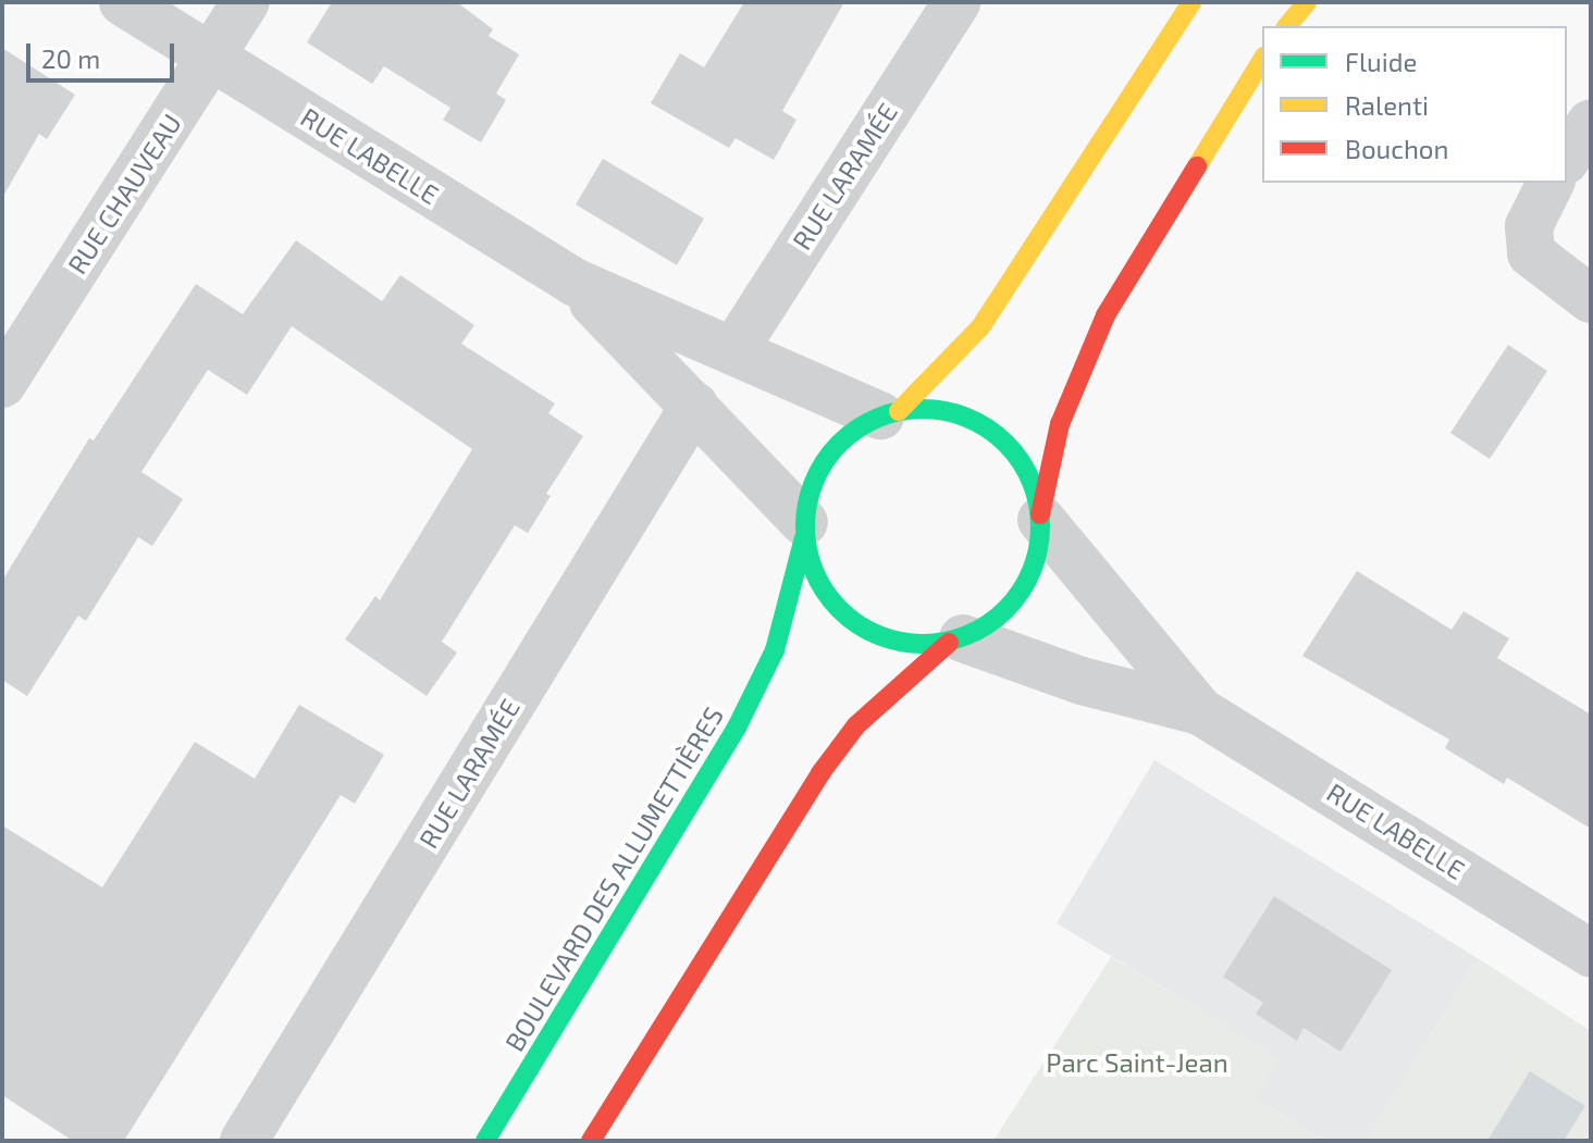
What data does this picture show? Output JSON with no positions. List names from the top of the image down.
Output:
{
  "streets": {
    "main road": ["BOULEVARD DES ALLUMETTIÈRES"],
    "street": ["RUE LABELLE", "RUE LARAMÉE", "RUE CHAUVEAU"]
  },
  "crossings": [
    ["RUE LABELLE", "RUE LARAMÉE"],
    ["RUE LABELLE", "RUE CHAUVEAU"],
    ["RUE LABELLE", "BOULEVARD DES ALLUMETTIÈRES"]
  ],
  "parks": ["Parc Saint-Jean"],
  "legend": ["Fluide", "Ralenti", "Bouchon"],
  "scale_bar": "20 m"
}
